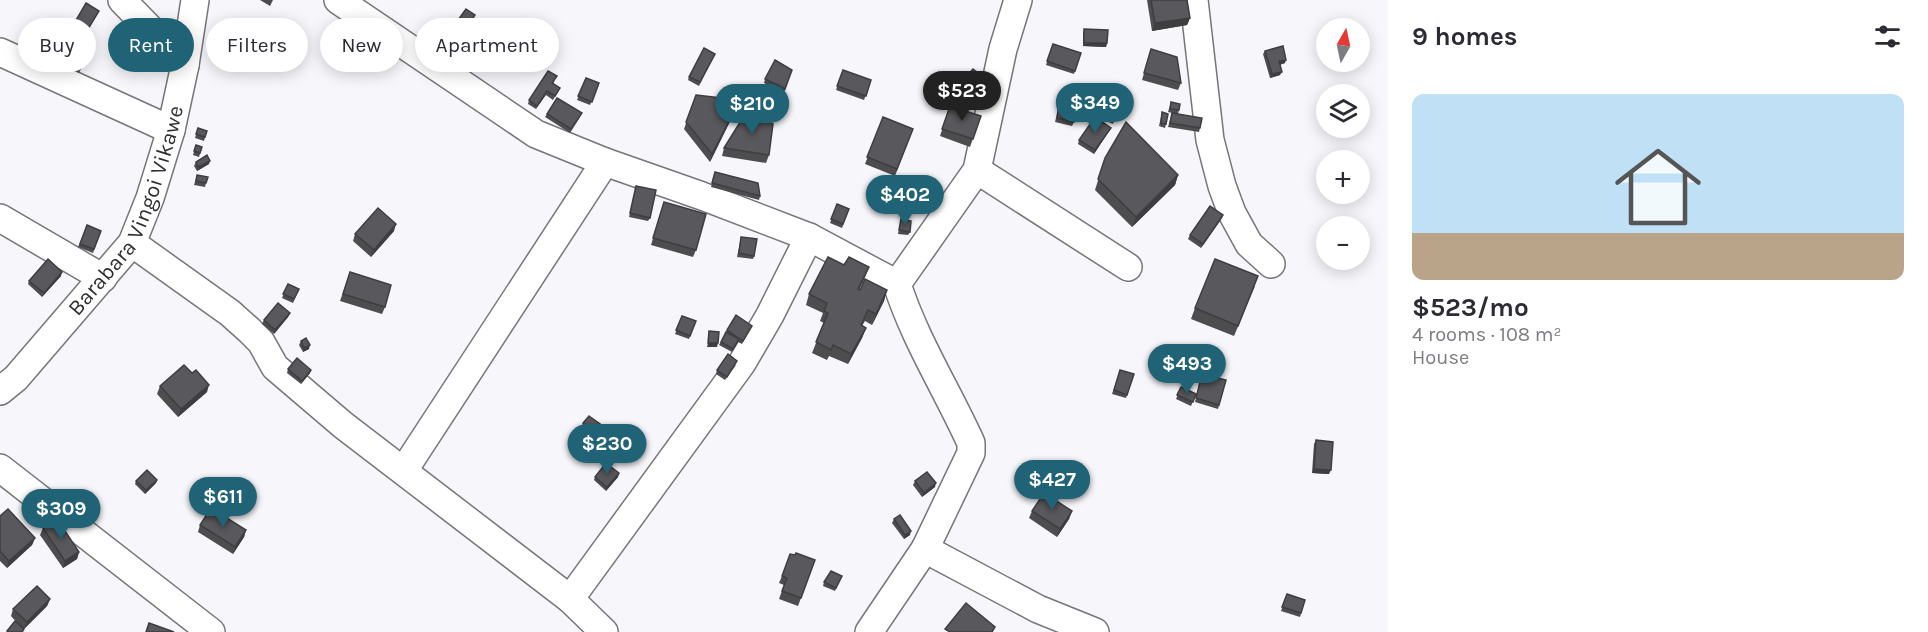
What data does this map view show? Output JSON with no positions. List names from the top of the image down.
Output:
{
  "streets": {
    "street": ["Barabara Vingoi Vikawe"]
  },
  "north": "top",
  "page": {
    "heading": "9 homes",
    "map_buttons": ["+", "−"],
    "chip": [
      "Buy",
      "Rent",
      "Filters",
      "New",
      "Apartment"
    ],
    "price": [
      "$523",
      "$349",
      "$210",
      "$402",
      "$493",
      "$230",
      "$427",
      "$611",
      "$309"
    ],
    "list": [
      {
        "name": "$523/mo",
        "note": "4 rooms · 108 m² · House"
      }
    ]
  }
}
